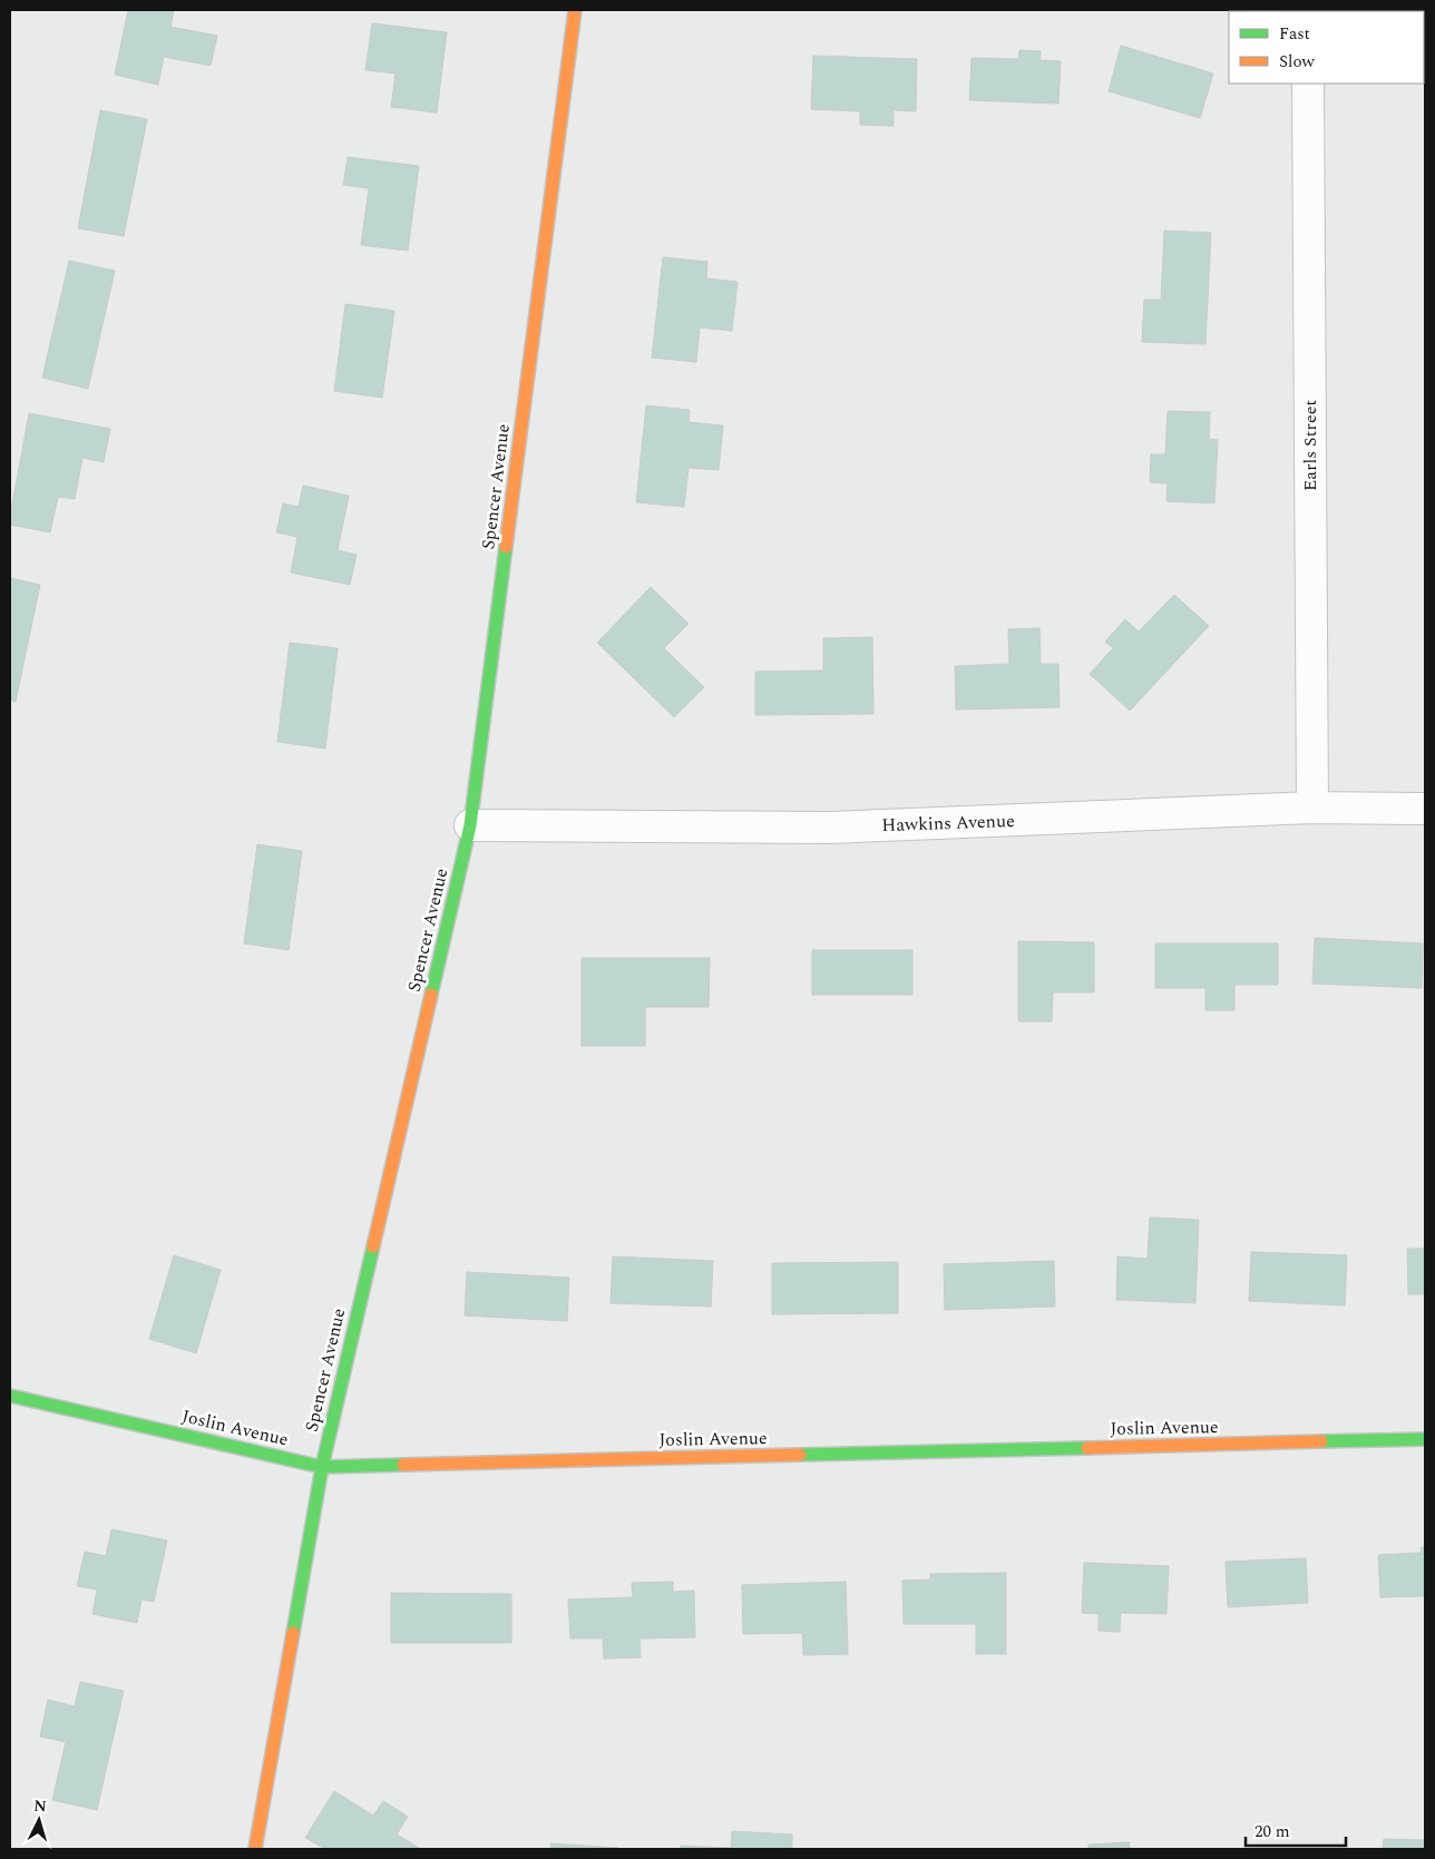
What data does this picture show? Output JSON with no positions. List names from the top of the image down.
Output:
{
  "streets": {
    "street": [
      "Earls Street",
      "Spencer Avenue",
      "Hawkins Avenue",
      "Joslin Avenue"
    ]
  },
  "crossings": [
    ["Earls Street", "Hawkins Avenue"],
    ["Spencer Avenue", "Hawkins Avenue"],
    ["Spencer Avenue", "Joslin Avenue"]
  ],
  "legend": ["Fast", "Slow"],
  "scale_bar": "20 m",
  "north": "top"
}
